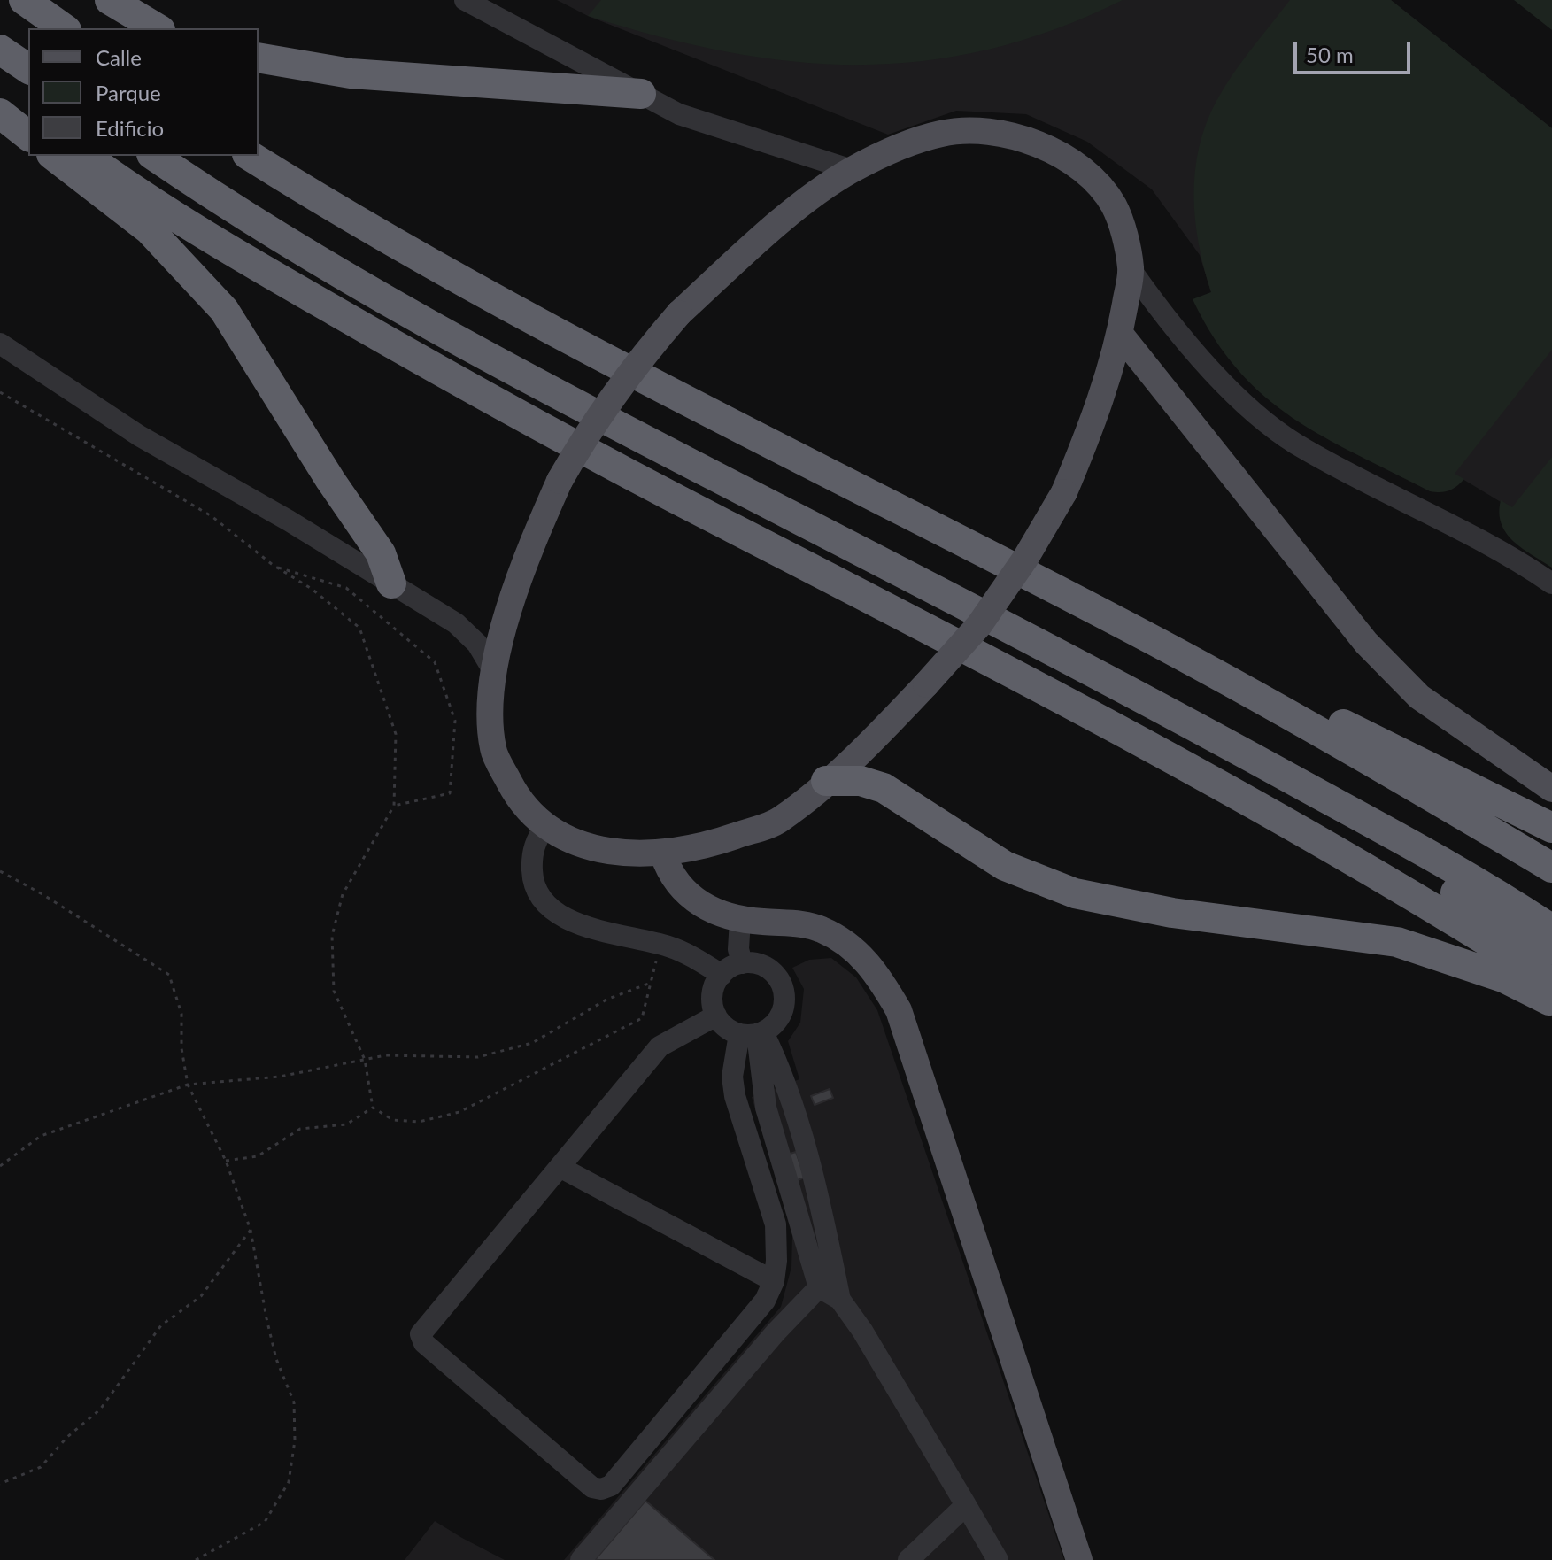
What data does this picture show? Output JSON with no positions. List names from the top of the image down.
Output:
{
  "legend": ["Calle", "Parque", "Edificio"],
  "scale_bar": "50 m"
}
